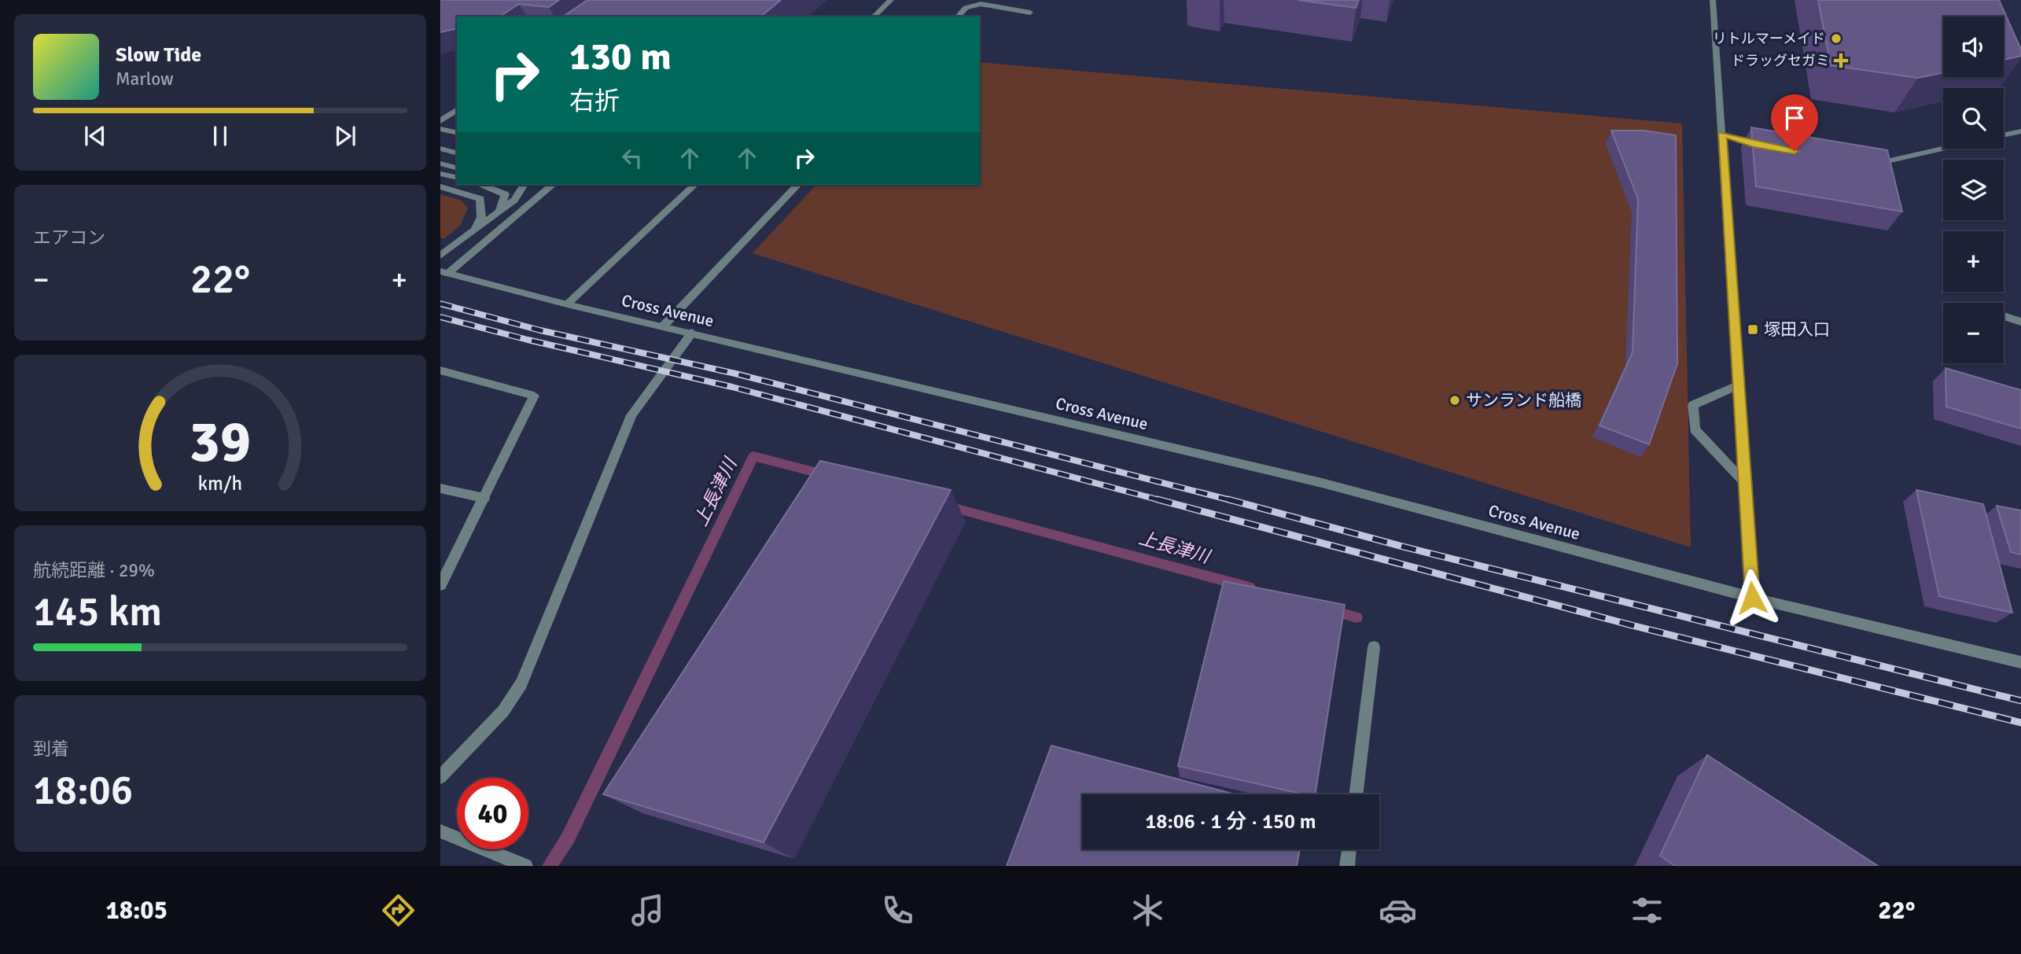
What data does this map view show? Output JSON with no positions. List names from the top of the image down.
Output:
{
  "streets": {
    "street": ["Cross Avenue"]
  },
  "water": ["上長津川"],
  "places": {
    "other": ["リトルマーメイド", "サンランド船橋"],
    "health": ["ドラッグセガミ"],
    "transit": ["塚田入口"]
  },
  "page": {
    "map_buttons": ["+", "−"],
    "turn": ["130 m", "右折"],
    "song": ["Slow Tide", "Marlow"],
    "tile": [
      "エアコン",
      ["航続距離 · 29%", "145 km"],
      ["到着", "18:06"]
    ],
    "heat": ["−", "22°", "+"],
    "limit": "40",
    "trip": "18:06 · 1 分 · 150 m",
    "tabs": ["18:05", "22°"],
    "gauge": ["39", "km/h"]
  }
}
